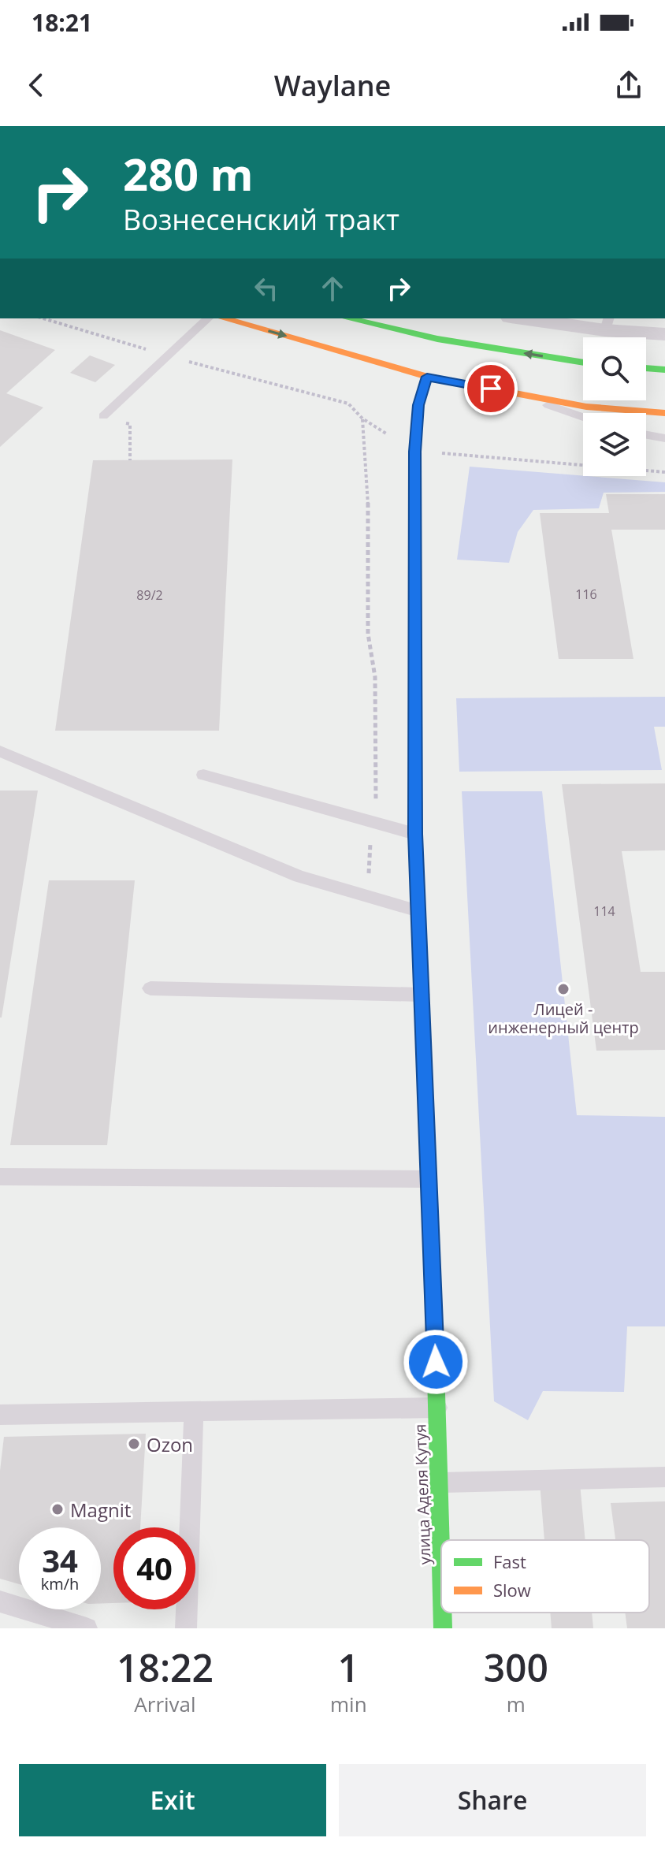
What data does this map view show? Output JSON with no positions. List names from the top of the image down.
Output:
{
  "streets": {
    "street": ["улица Аделя Кутуя"]
  },
  "places": ["Лицей - инженерный центр", "Ozon", "Magnit"],
  "house_numbers": ["116", "89/2", "114"],
  "legend": ["Fast", "Slow"],
  "page": {
    "status": "18:21",
    "header": "Waylane",
    "turn": ["280 m", "Вознесенский тракт"],
    "speed": "34 km/h",
    "limit": "40",
    "eta": [
      "18:22",
      "Arrival",
      "1",
      "min",
      "300",
      "m"
    ],
    "buttons": ["Exit", "Share"]
  }
}
